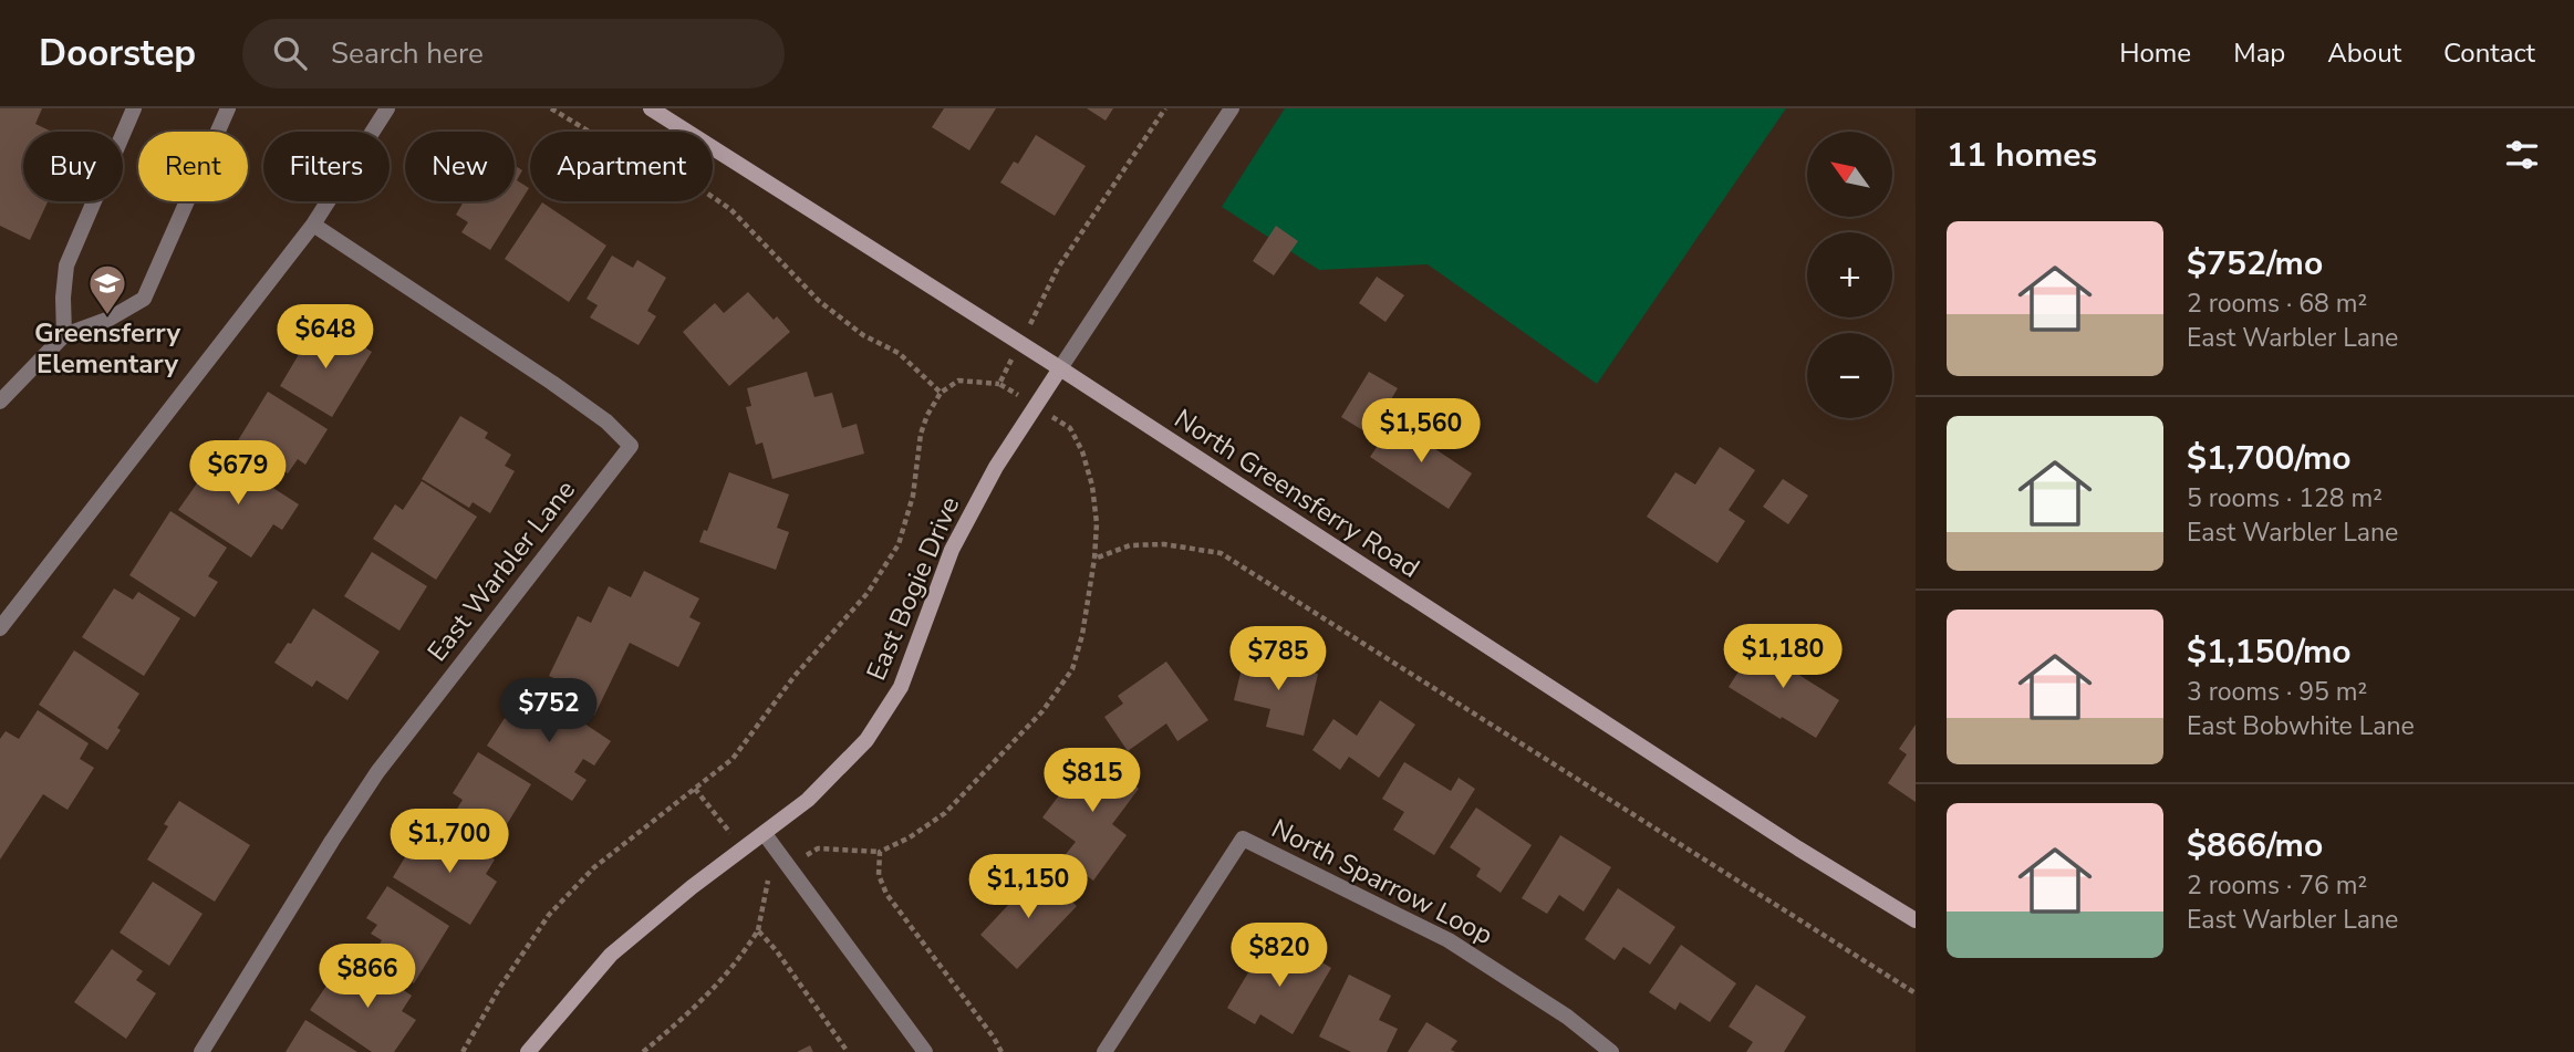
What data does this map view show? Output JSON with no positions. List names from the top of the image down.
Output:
{
  "streets": {
    "main road": ["North Greensferry Road", "East Bogie Drive"],
    "street": ["East Warbler Lane", "North Sparrow Loop"]
  },
  "crossings": [
    ["North Greensferry Road", "East Bogie Drive"]
  ],
  "places": {
    "school or university": ["Greensferry Elementary"]
  },
  "north": "top left",
  "page": {
    "header": "Doorstep",
    "search": "Search here",
    "nav": [
      "Home",
      "Map",
      "About",
      "Contact"
    ],
    "heading": "11 homes",
    "map_buttons": ["+", "−"],
    "chip": [
      "Buy",
      "Rent",
      "Filters",
      "New",
      "Apartment"
    ],
    "list": [
      {
        "name": "$752/mo",
        "note": "2 rooms · 68 m² · East Warbler Lane"
      },
      {
        "name": "$1,700/mo",
        "note": "5 rooms · 128 m² · East Warbler Lane"
      },
      {
        "name": "$1,150/mo",
        "note": "3 rooms · 95 m² · East Bobwhite Lane"
      },
      {
        "name": "$866/mo",
        "note": "2 rooms · 76 m² · East Warbler Lane"
      }
    ],
    "price": [
      "$648",
      "$1,560",
      "$679",
      "$1,180",
      "$785",
      "$752",
      "$815",
      "$1,700",
      "$1,150",
      "$820",
      "$866"
    ]
  }
}
